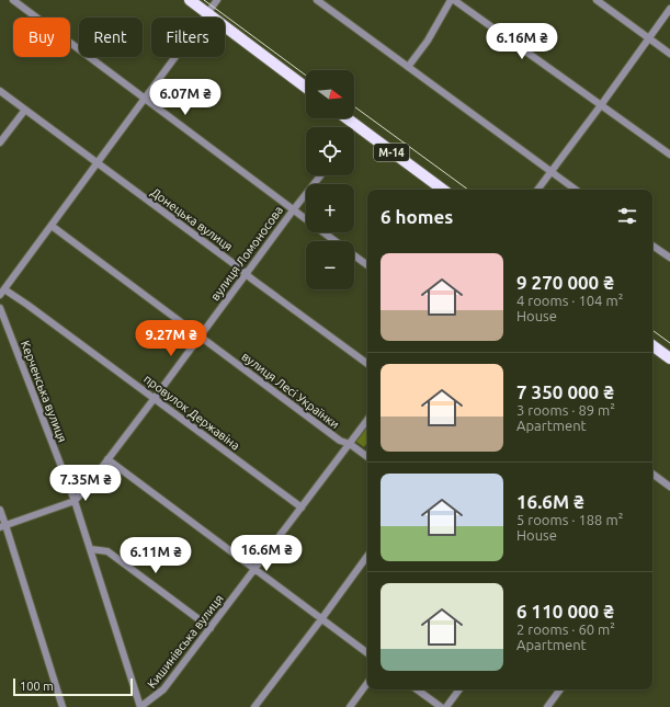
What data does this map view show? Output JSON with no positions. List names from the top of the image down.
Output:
{
  "streets": {
    "main road": ["М-14"],
    "street": [
      "Донецька вулиця",
      "вулиця Ломоносова",
      "вулиця Лесі Українки",
      "Керченська вулиця",
      "провулок Державіна",
      "Кишинівська вулиця"
    ]
  },
  "crossings": [
    ["Донецька вулиця", "вулиця Ломоносова"],
    ["вулиця Ломоносова", "вулиця Лесі Українки"],
    ["вулиця Ломоносова", "Керченська вулиця"],
    ["вулиця Ломоносова", "провулок Державіна"],
    ["вулиця Лесі Українки", "Кишинівська вулиця"],
    ["Керченська вулиця", "Кишинівська вулиця"],
    ["провулок Державіна", "Кишинівська вулиця"]
  ],
  "scale_bar": "100 m",
  "north": "right",
  "page": {
    "chip": ["Buy", "Rent", "Filters"],
    "price": [
      "6.16M ₴",
      "6.07M ₴",
      "9.27M ₴",
      "7.35M ₴",
      "16.6M ₴",
      "6.11M ₴"
    ],
    "map_buttons": ["+", "−"],
    "heading": "6 homes",
    "list": [
      {
        "name": "9 270 000 ₴",
        "note": "4 rooms · 104 m² · House"
      },
      {
        "name": "7 350 000 ₴",
        "note": "3 rooms · 89 m² · Apartment"
      },
      {
        "name": "16.6M ₴",
        "note": "5 rooms · 188 m² · House"
      },
      {
        "name": "6 110 000 ₴",
        "note": "2 rooms · 60 m² · Apartment"
      }
    ],
    "scale": "100 m"
  }
}
